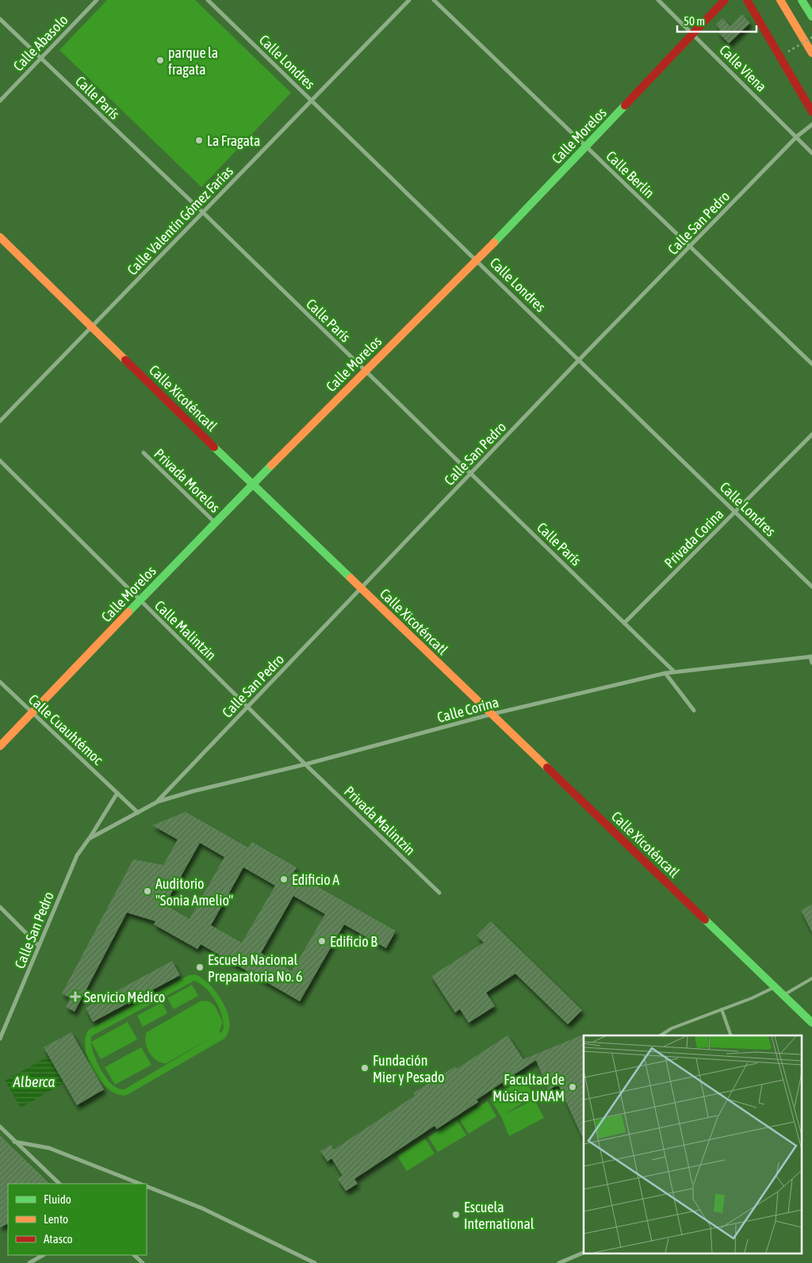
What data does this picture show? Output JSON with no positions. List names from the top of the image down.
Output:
{
  "streets": {
    "main road": ["Calle Morelos", "Calle Xicoténcatl"],
    "street": [
      "Calle Abasolo",
      "Calle Londres",
      "Calle Viena",
      "Calle París",
      "Calle Berlín",
      "Calle Valentín Gómez Farías",
      "Calle San Pedro",
      "Privada Morelos",
      "Privada Corina",
      "Calle Malintzin",
      "Calle Corina",
      "Calle Cuauhtémoc",
      "Privada Malintzin"
    ]
  },
  "crossings": [
    ["Calle Abasolo", "Calle París"],
    ["Calle Londres", "Calle Morelos"],
    ["Calle Londres", "Calle Valentín Gómez Farías"],
    ["Calle Londres", "Calle San Pedro"],
    ["Calle Londres", "Privada Corina"],
    ["Calle Viena", "Calle Morelos"],
    ["Calle Viena", "Calle San Pedro"],
    ["Calle París", "Calle Morelos"],
    ["Calle París", "Calle Valentín Gómez Farías"],
    ["Calle París", "Calle San Pedro"],
    ["Calle París", "Privada Corina"],
    ["Calle París", "Calle Corina"],
    ["Calle Morelos", "Calle Berlín"],
    ["Calle Morelos", "Calle Xicoténcatl"],
    ["Calle Morelos", "Privada Morelos"],
    ["Calle Morelos", "Calle Malintzin"],
    ["Calle Morelos", "Calle Cuauhtémoc"],
    ["Calle Berlín", "Calle San Pedro"],
    ["Calle Valentín Gómez Farías", "Calle Xicoténcatl"],
    ["Calle San Pedro", "Calle Xicoténcatl"],
    ["Calle San Pedro", "Calle Malintzin"],
    ["Calle San Pedro", "Calle Corina"],
    ["Calle San Pedro", "Calle Cuauhtémoc"],
    ["Calle Xicoténcatl", "Calle Corina"],
    ["Calle Malintzin", "Calle Corina"],
    ["Calle Malintzin", "Privada Malintzin"],
    ["Calle Corina", "Calle Cuauhtémoc"],
    ["Calle Corina", "Privada Malintzin"]
  ],
  "water": ["Alberca"],
  "places": {
    "other": [
      "parque la fragata",
      "La Fragata",
      "Edificio A",
      "Auditorio \"Sonia Amelio\"",
      "Edificio B",
      "Escuela Nacional Preparatoria No. 6",
      "Fundación Mier y Pesado",
      "Facultad de Música UNAM",
      "Escuela International"
    ],
    "health": ["Servicio Médico"]
  },
  "legend": ["Fluido", "Lento", "Atasco"],
  "scale_bar": "50 m"
}
